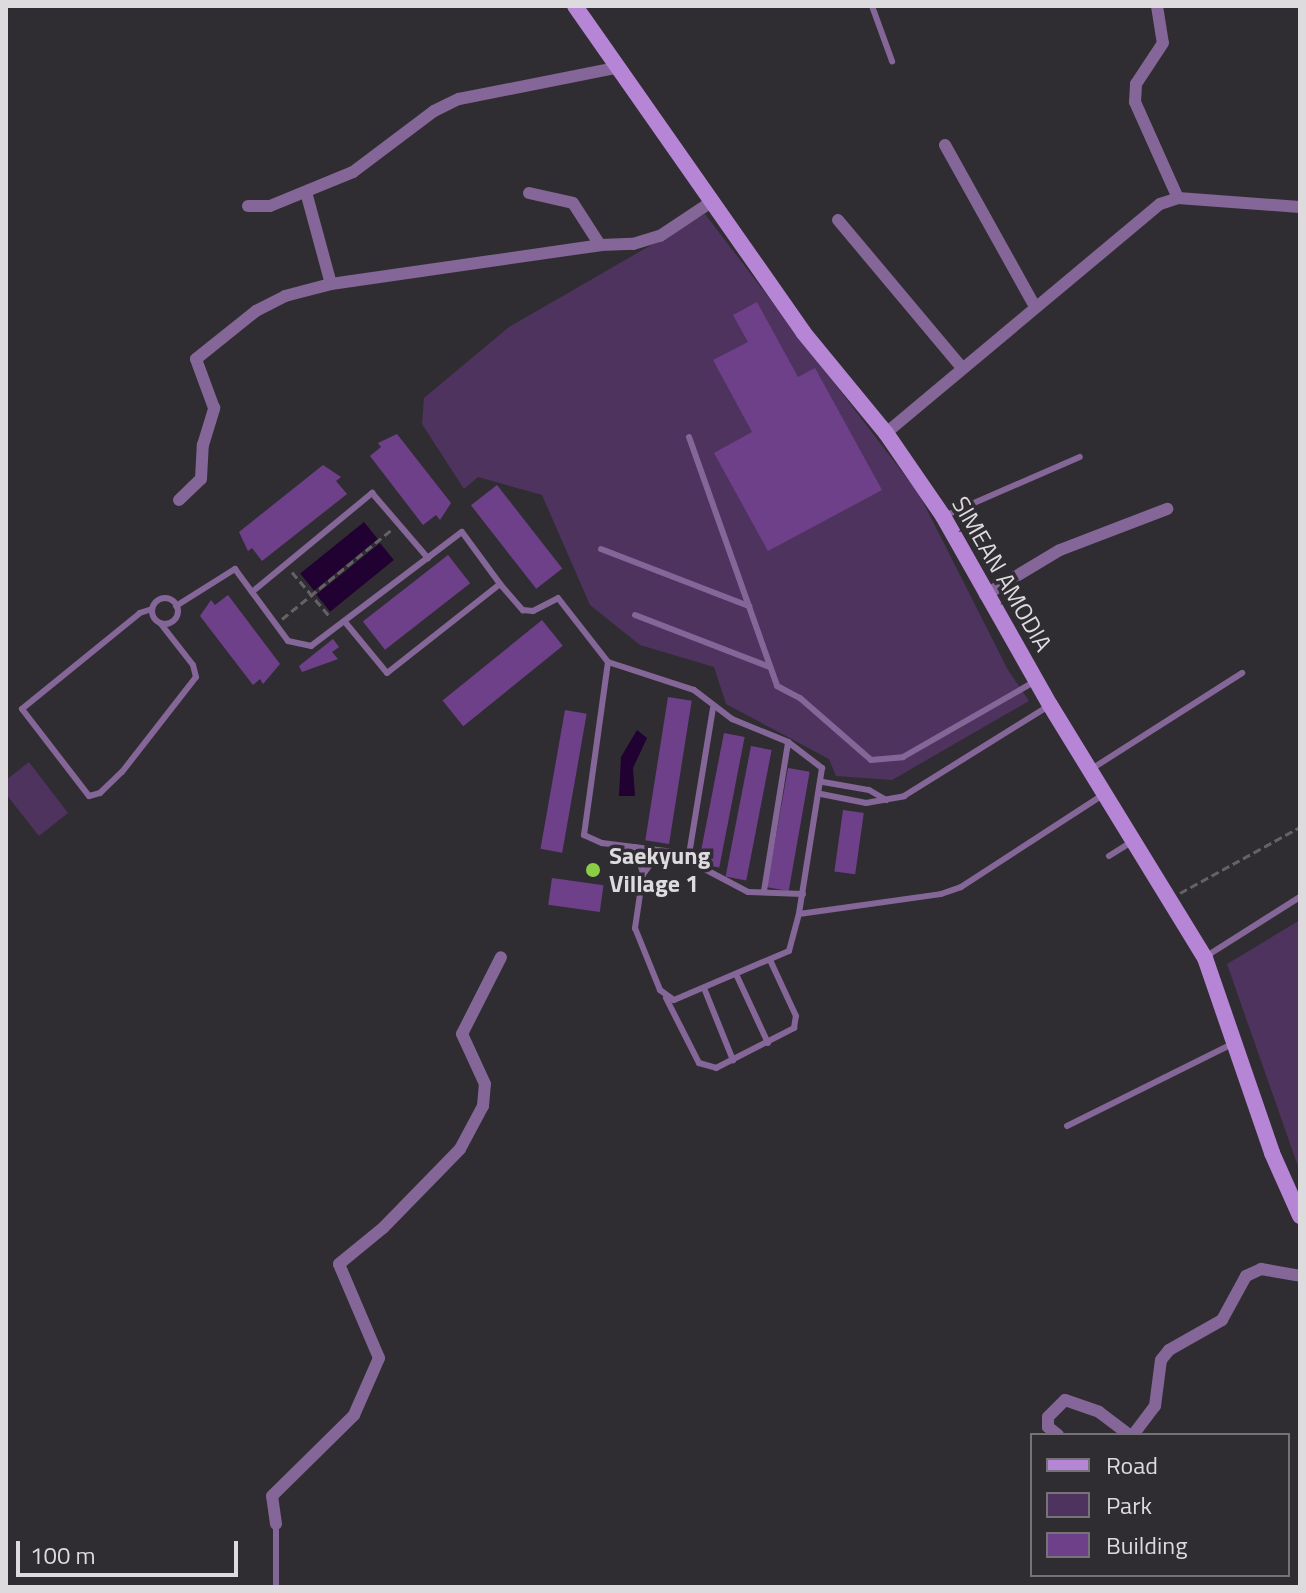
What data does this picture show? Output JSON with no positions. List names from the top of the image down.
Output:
{
  "streets": {
    "street": ["SIMEAN AMODIA"]
  },
  "places": ["Saekyung Village 1"],
  "legend": ["Road", "Park", "Building"],
  "scale_bar": "100 m"
}
